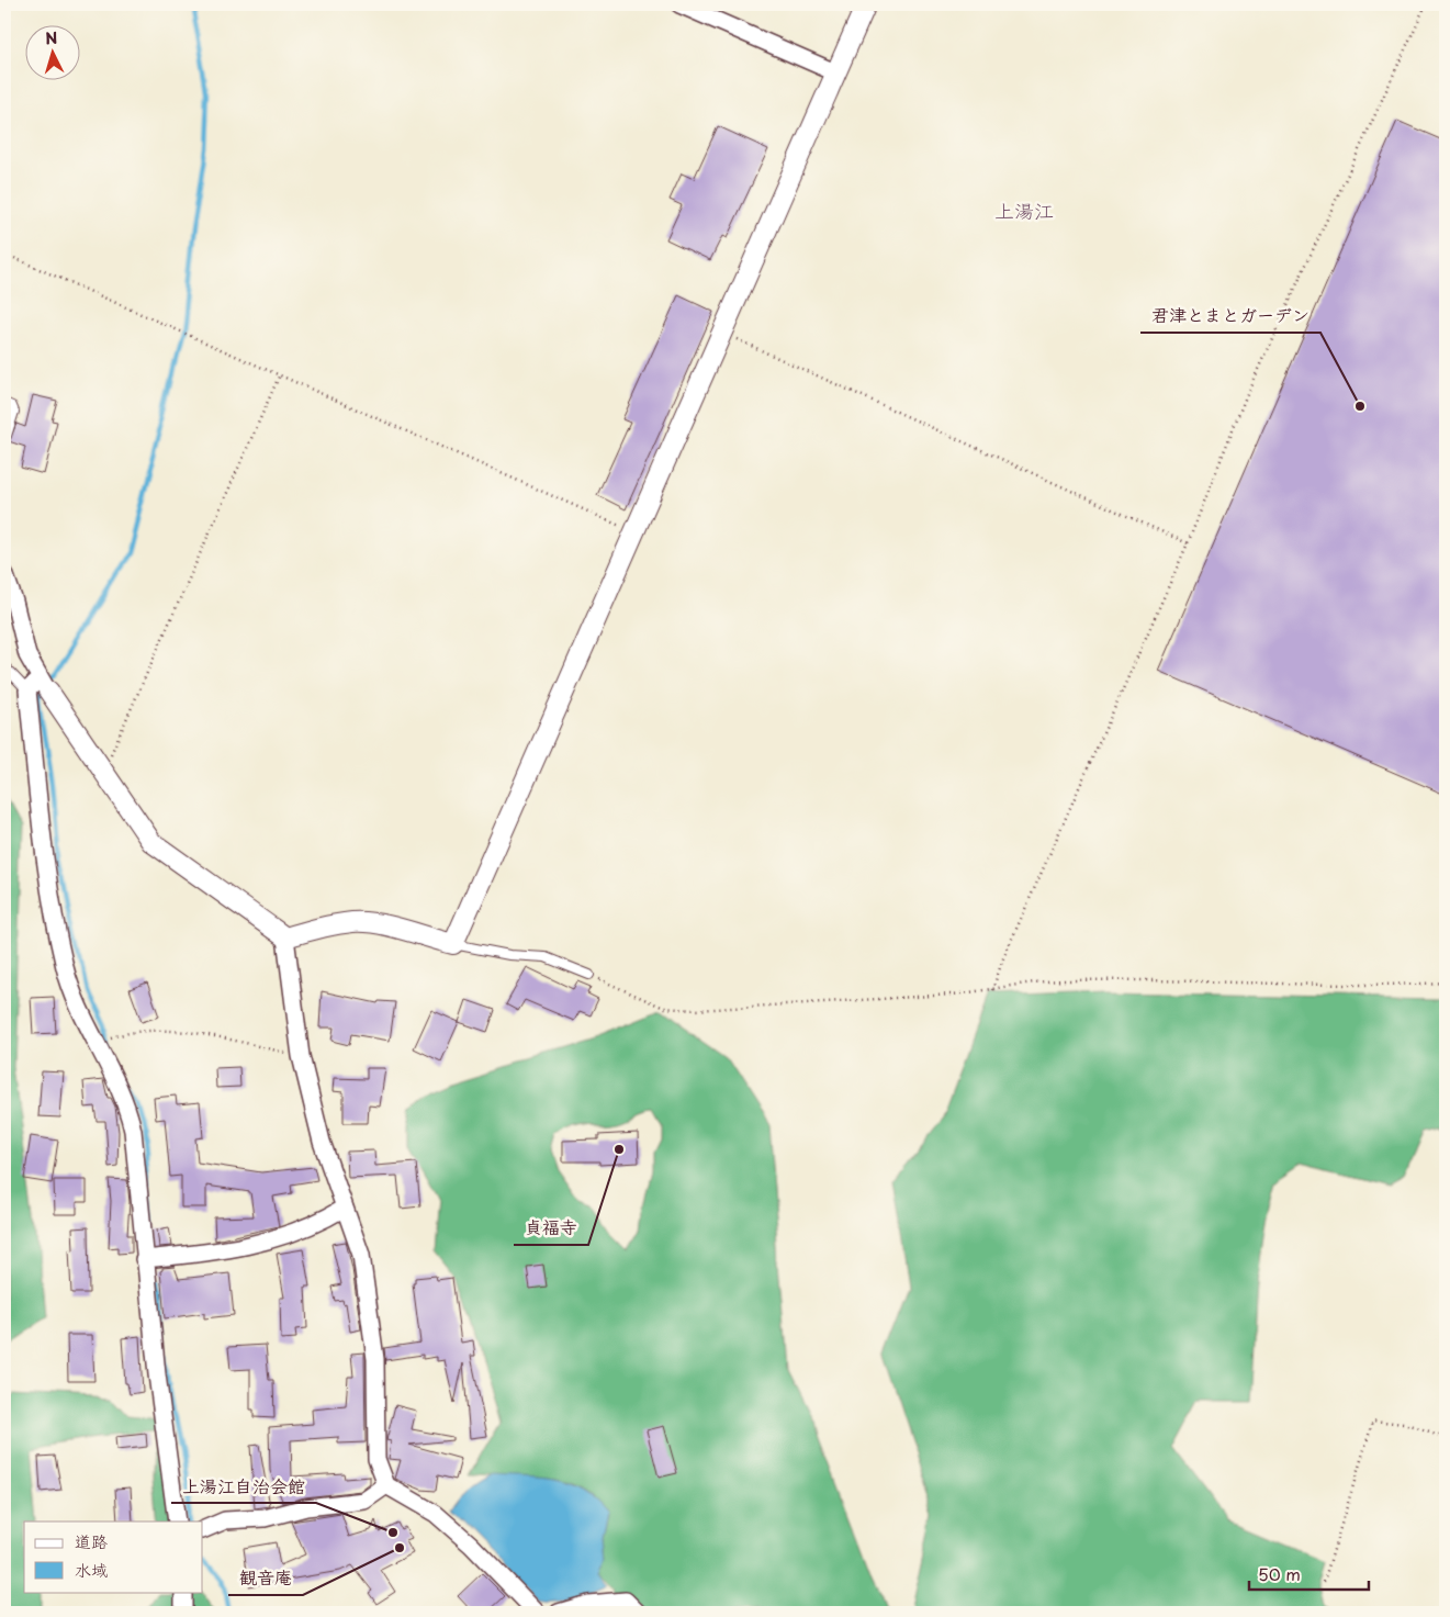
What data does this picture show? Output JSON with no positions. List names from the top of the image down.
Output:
{
  "districts": ["上湯江"],
  "places": [
    "君津とまとガーデン",
    "貞福寺",
    "上湯江自治会館",
    "観音庵"
  ],
  "legend": ["道路", "水域"],
  "scale_bar": "50 m",
  "north": "top"
}
